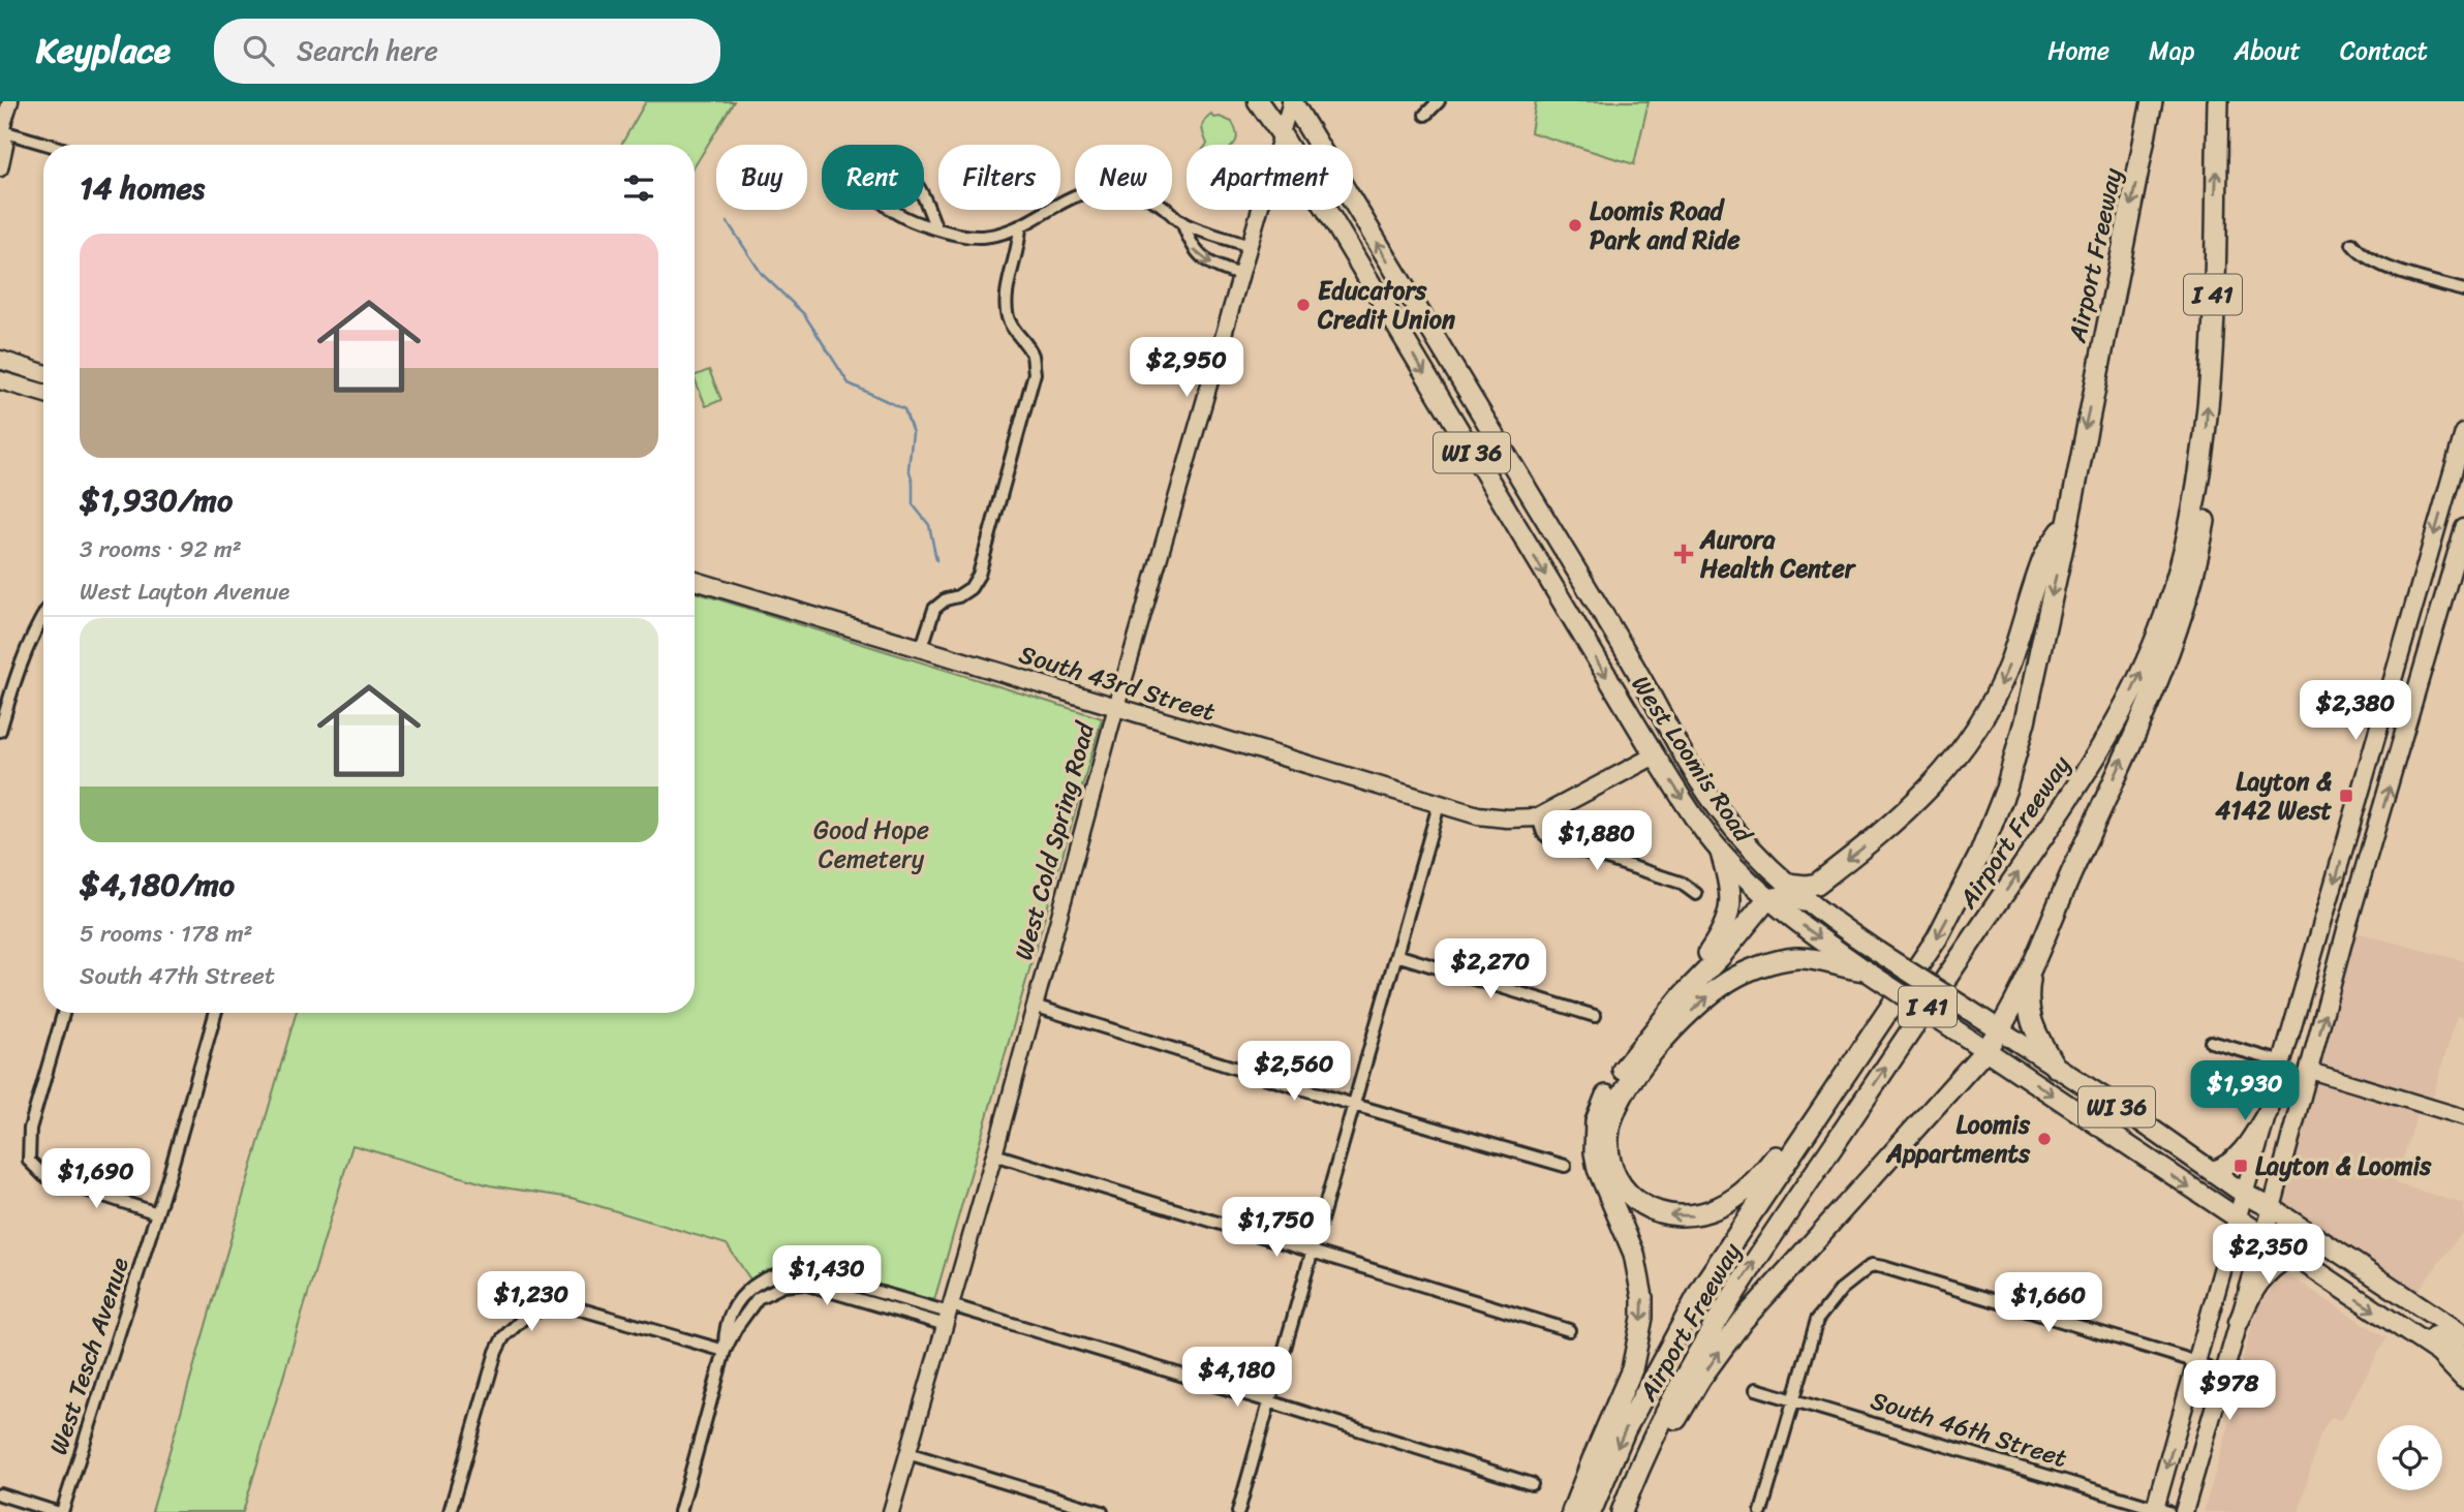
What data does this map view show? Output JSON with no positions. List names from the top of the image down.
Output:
{
  "streets": {
    "highway": ["Airport Freeway", "I 41"],
    "main road": ["WI 36", "South 43rd Street", "West Loomis Road"],
    "street": ["West Cold Spring Road", "West Tesch Avenue", "South 46th Street"]
  },
  "crossings": [
    ["South 43rd Street", "West Loomis Road"],
    ["South 43rd Street", "West Cold Spring Road"],
    ["West Loomis Road", "West Cold Spring Road"]
  ],
  "parks": ["Good Hope Cemetery"],
  "places": {
    "other": ["Loomis Road Park and Ride", "Educators Credit Union", "Loomis Appartments"],
    "health": ["Aurora Health Center"],
    "transit": ["Layton & 4142 West", "Layton & Loomis"]
  },
  "page": {
    "header": "Keyplace",
    "search": "Search here",
    "nav": [
      "Home",
      "Map",
      "About",
      "Contact"
    ],
    "chip": [
      "Buy",
      "Rent",
      "Filters",
      "New",
      "Apartment"
    ],
    "heading": "14 homes",
    "list": [
      {
        "name": "$1,930/mo",
        "note": "3 rooms · 92 m² · West Layton Avenue"
      },
      {
        "name": "$4,180/mo",
        "note": "5 rooms · 178 m² · South 47th Street"
      }
    ],
    "price": [
      "$2,950",
      "$2,380",
      "$1,880",
      "$2,270",
      "$2,560",
      "$1,930",
      "$1,690",
      "$1,750",
      "$2,350",
      "$1,430",
      "$1,230",
      "$1,660",
      "$4,180",
      "$978"
    ]
  }
}
